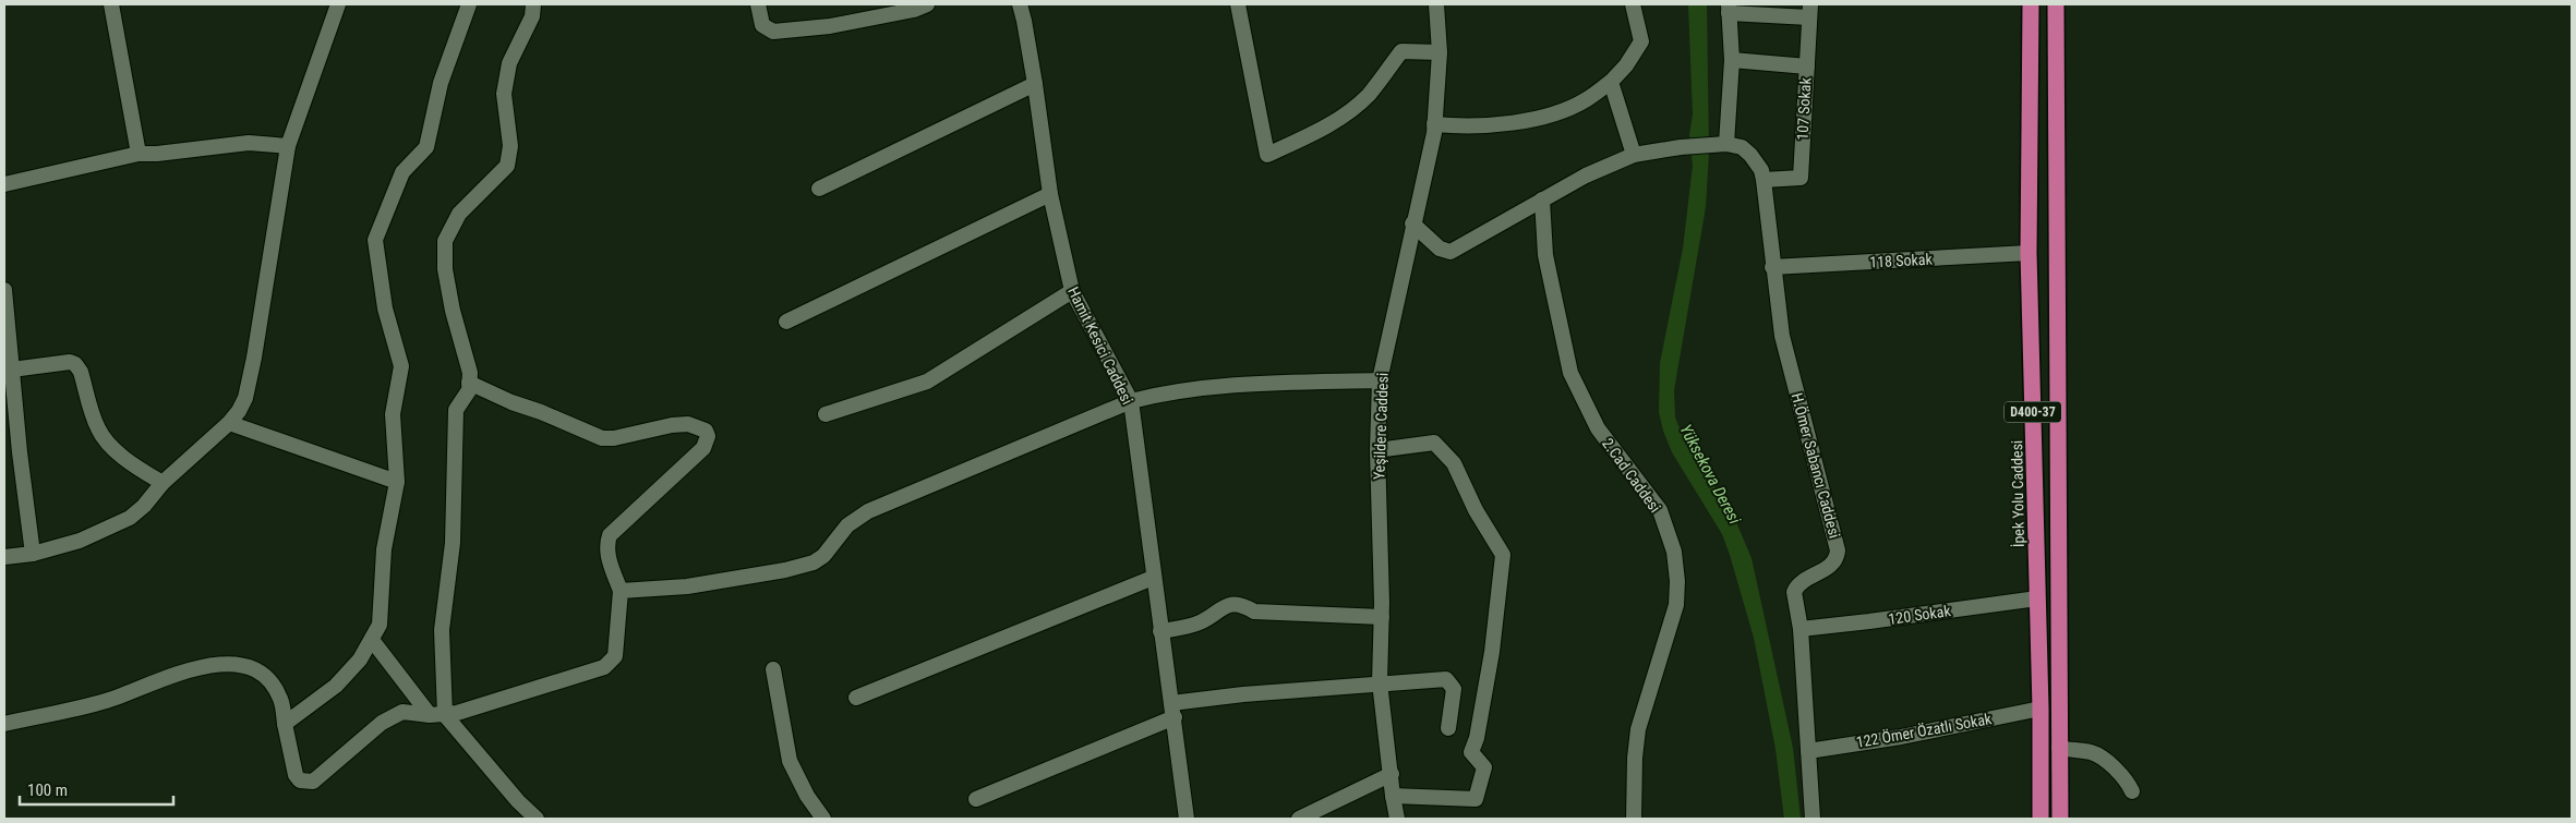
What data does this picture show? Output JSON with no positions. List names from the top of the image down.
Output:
{
  "streets": {
    "highway": ["D400-37", "İpek Yolu Caddesi"],
    "street": [
      "107 Sokak",
      "118 Sokak",
      "Hamit Kesici Caddesi",
      "Yeşildere Caddesi",
      "H.Ömer Sabancı Caddesi",
      "2.Cad Caddesi",
      "120 Sokak",
      "122 Ömer Özatlı Sokak"
    ]
  },
  "crossings": [
    ["107 Sokak", "H.Ömer Sabancı Caddesi"],
    ["118 Sokak", "H.Ömer Sabancı Caddesi"],
    ["118 Sokak", "İpek Yolu Caddesi"],
    ["H.Ömer Sabancı Caddesi", "120 Sokak"],
    ["H.Ömer Sabancı Caddesi", "122 Ömer Özatlı Sokak"],
    ["İpek Yolu Caddesi", "120 Sokak"],
    ["İpek Yolu Caddesi", "122 Ömer Özatlı Sokak"]
  ],
  "water": ["Yüksekova Deresi"],
  "scale_bar": "100 m"
}
